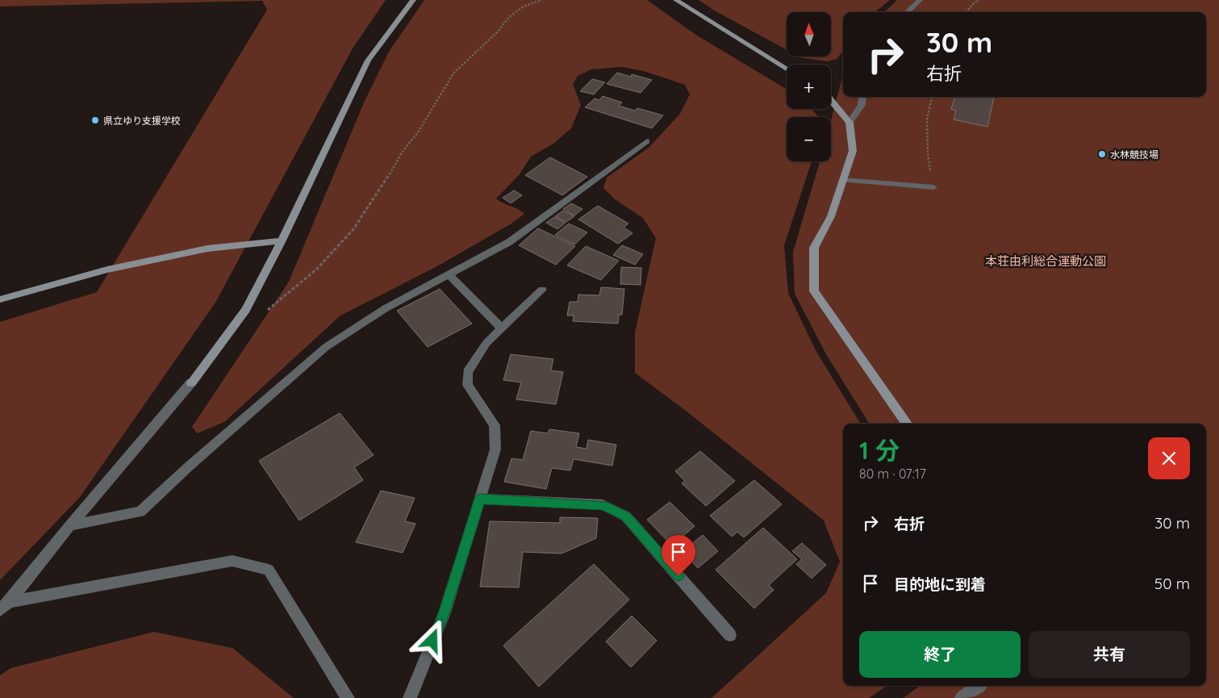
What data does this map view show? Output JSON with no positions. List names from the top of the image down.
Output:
{
  "parks": ["本荘由利総合運動公園"],
  "places": ["県立ゆり支援学校", "水林競技場"],
  "north": "top",
  "page": {
    "map_buttons": ["+", "−"],
    "turn": ["30 m", "右折"],
    "heading": ["1 分", "80 m · 07:17"],
    "list": [
      {
        "name": "右折",
        "value": "30 m"
      },
      {
        "name": "目的地に到着",
        "value": "50 m"
      }
    ],
    "buttons": ["終了", "共有"]
  }
}
